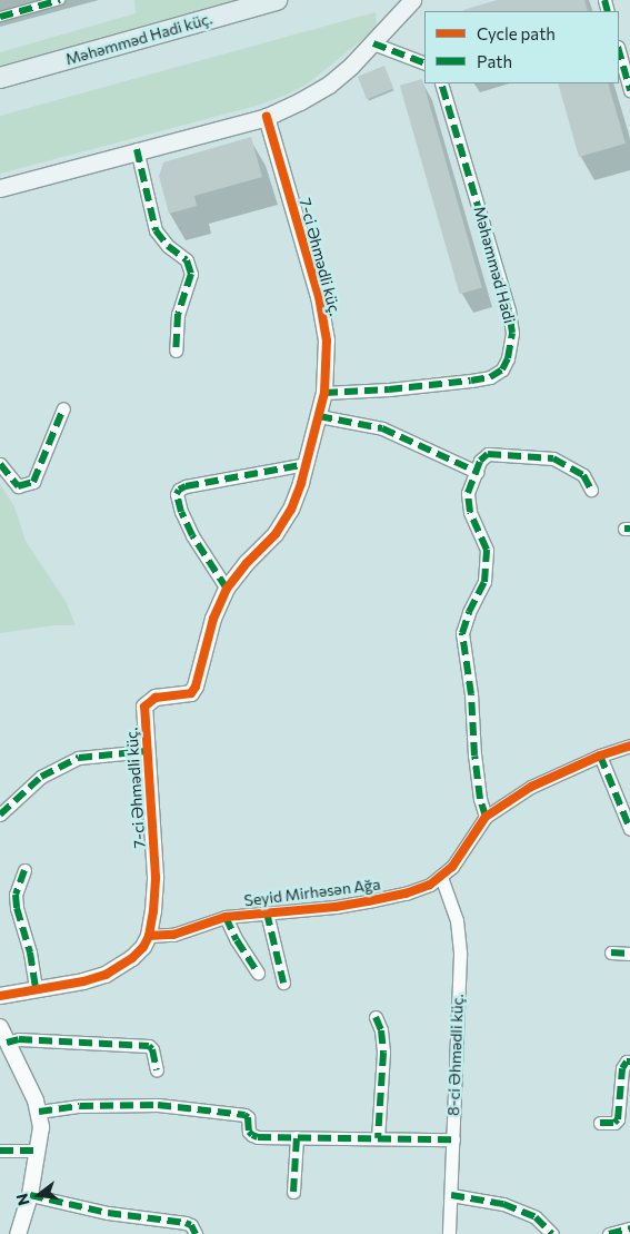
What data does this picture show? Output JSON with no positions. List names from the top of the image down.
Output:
{
  "streets": {
    "main road": ["Məhəmməd Hadi küç."],
    "street": [
      "7-ci Əhmədli küç.",
      "Məhəmməd Hadi",
      "Seyid Mirhəsən Ağa",
      "8-ci Əhmədli küç."
    ]
  },
  "crossings": [
    ["7-ci Əhmədli küç.", "Məhəmməd Hadi"],
    ["7-ci Əhmədli küç.", "Seyid Mirhəsən Ağa"],
    ["Seyid Mirhəsən Ağa", "8-ci Əhmədli küç."]
  ],
  "legend": ["Cycle path", "Path"],
  "north": "left"
}
